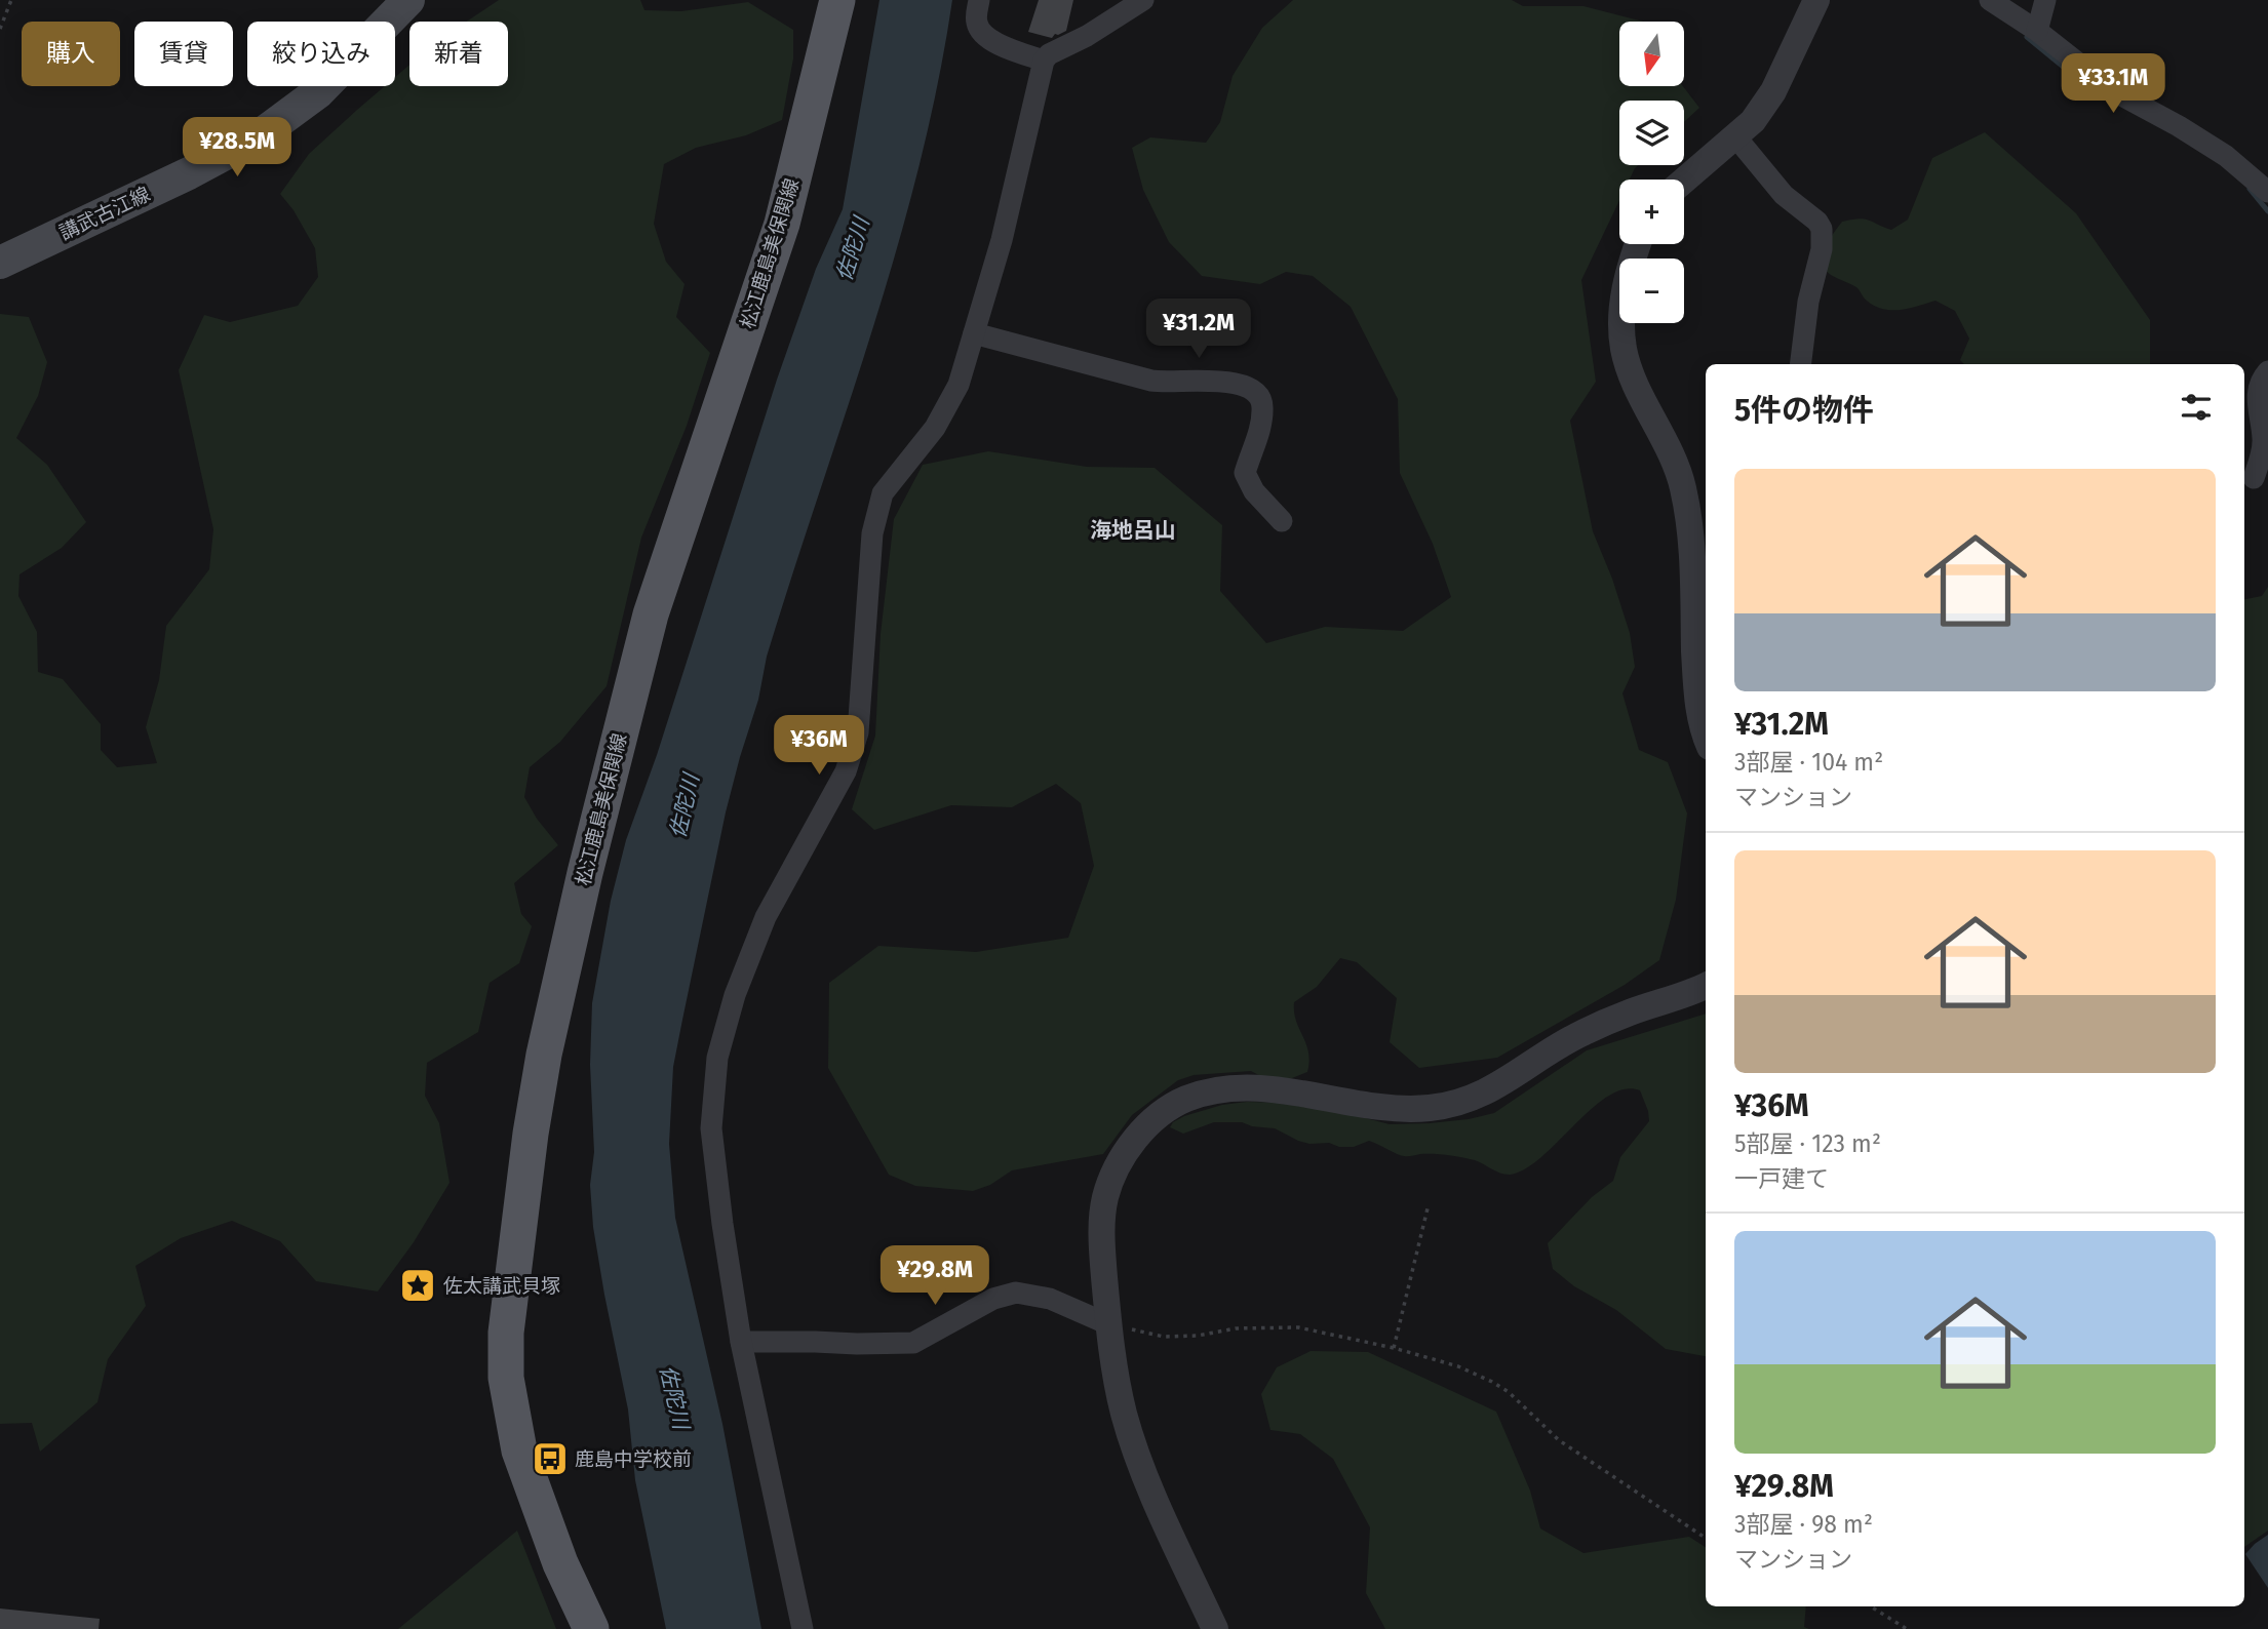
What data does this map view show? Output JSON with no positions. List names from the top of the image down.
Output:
{
  "streets": {
    "main road": ["講武古江線", "松江鹿島美保関線"]
  },
  "districts": ["海地呂山"],
  "water": ["佐陀川"],
  "places": {
    "place": ["佐太講武貝塚"],
    "bus stop": ["鹿島中学校前"]
  },
  "north": "bottom",
  "page": {
    "map_buttons": ["+", "−"],
    "chip": [
      "購入",
      "賃貸",
      "絞り込み",
      "新着"
    ],
    "price": [
      "¥33.1M",
      "¥28.5M",
      "¥31.2M",
      "¥36M",
      "¥29.8M"
    ],
    "heading": "5件の物件",
    "list": [
      {
        "name": "¥31.2M",
        "note": "3部屋 · 104 m² · マンション"
      },
      {
        "name": "¥36M",
        "note": "5部屋 · 123 m² · 一戸建て"
      },
      {
        "name": "¥29.8M",
        "note": "3部屋 · 98 m² · マンション"
      }
    ]
  }
}
